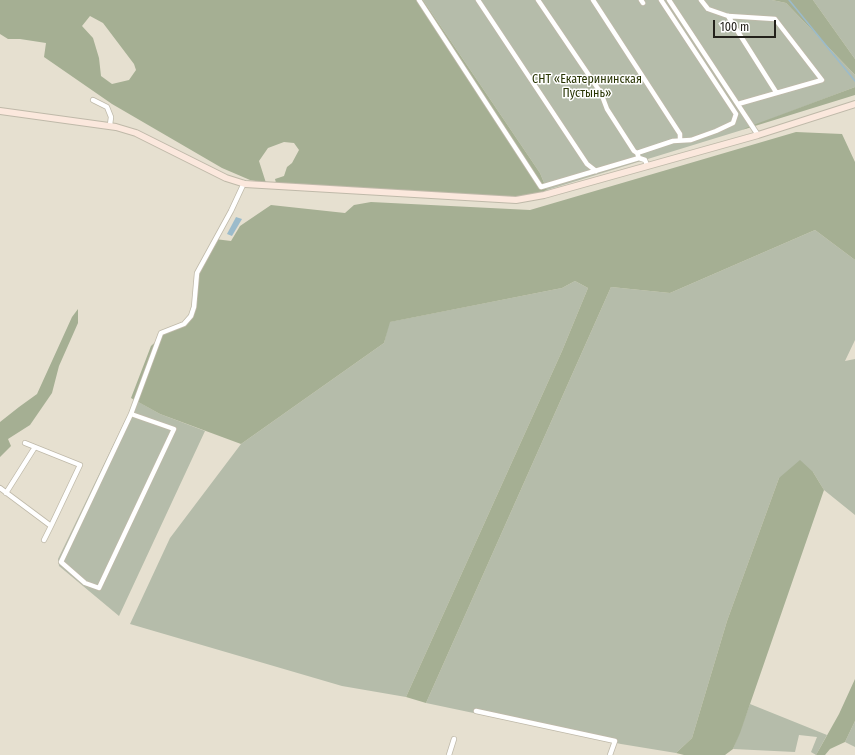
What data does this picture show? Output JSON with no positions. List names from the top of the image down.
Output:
{
  "parks": ["СНТ «Екатерининская Пустынь»"],
  "scale_bar": "100 m"
}
